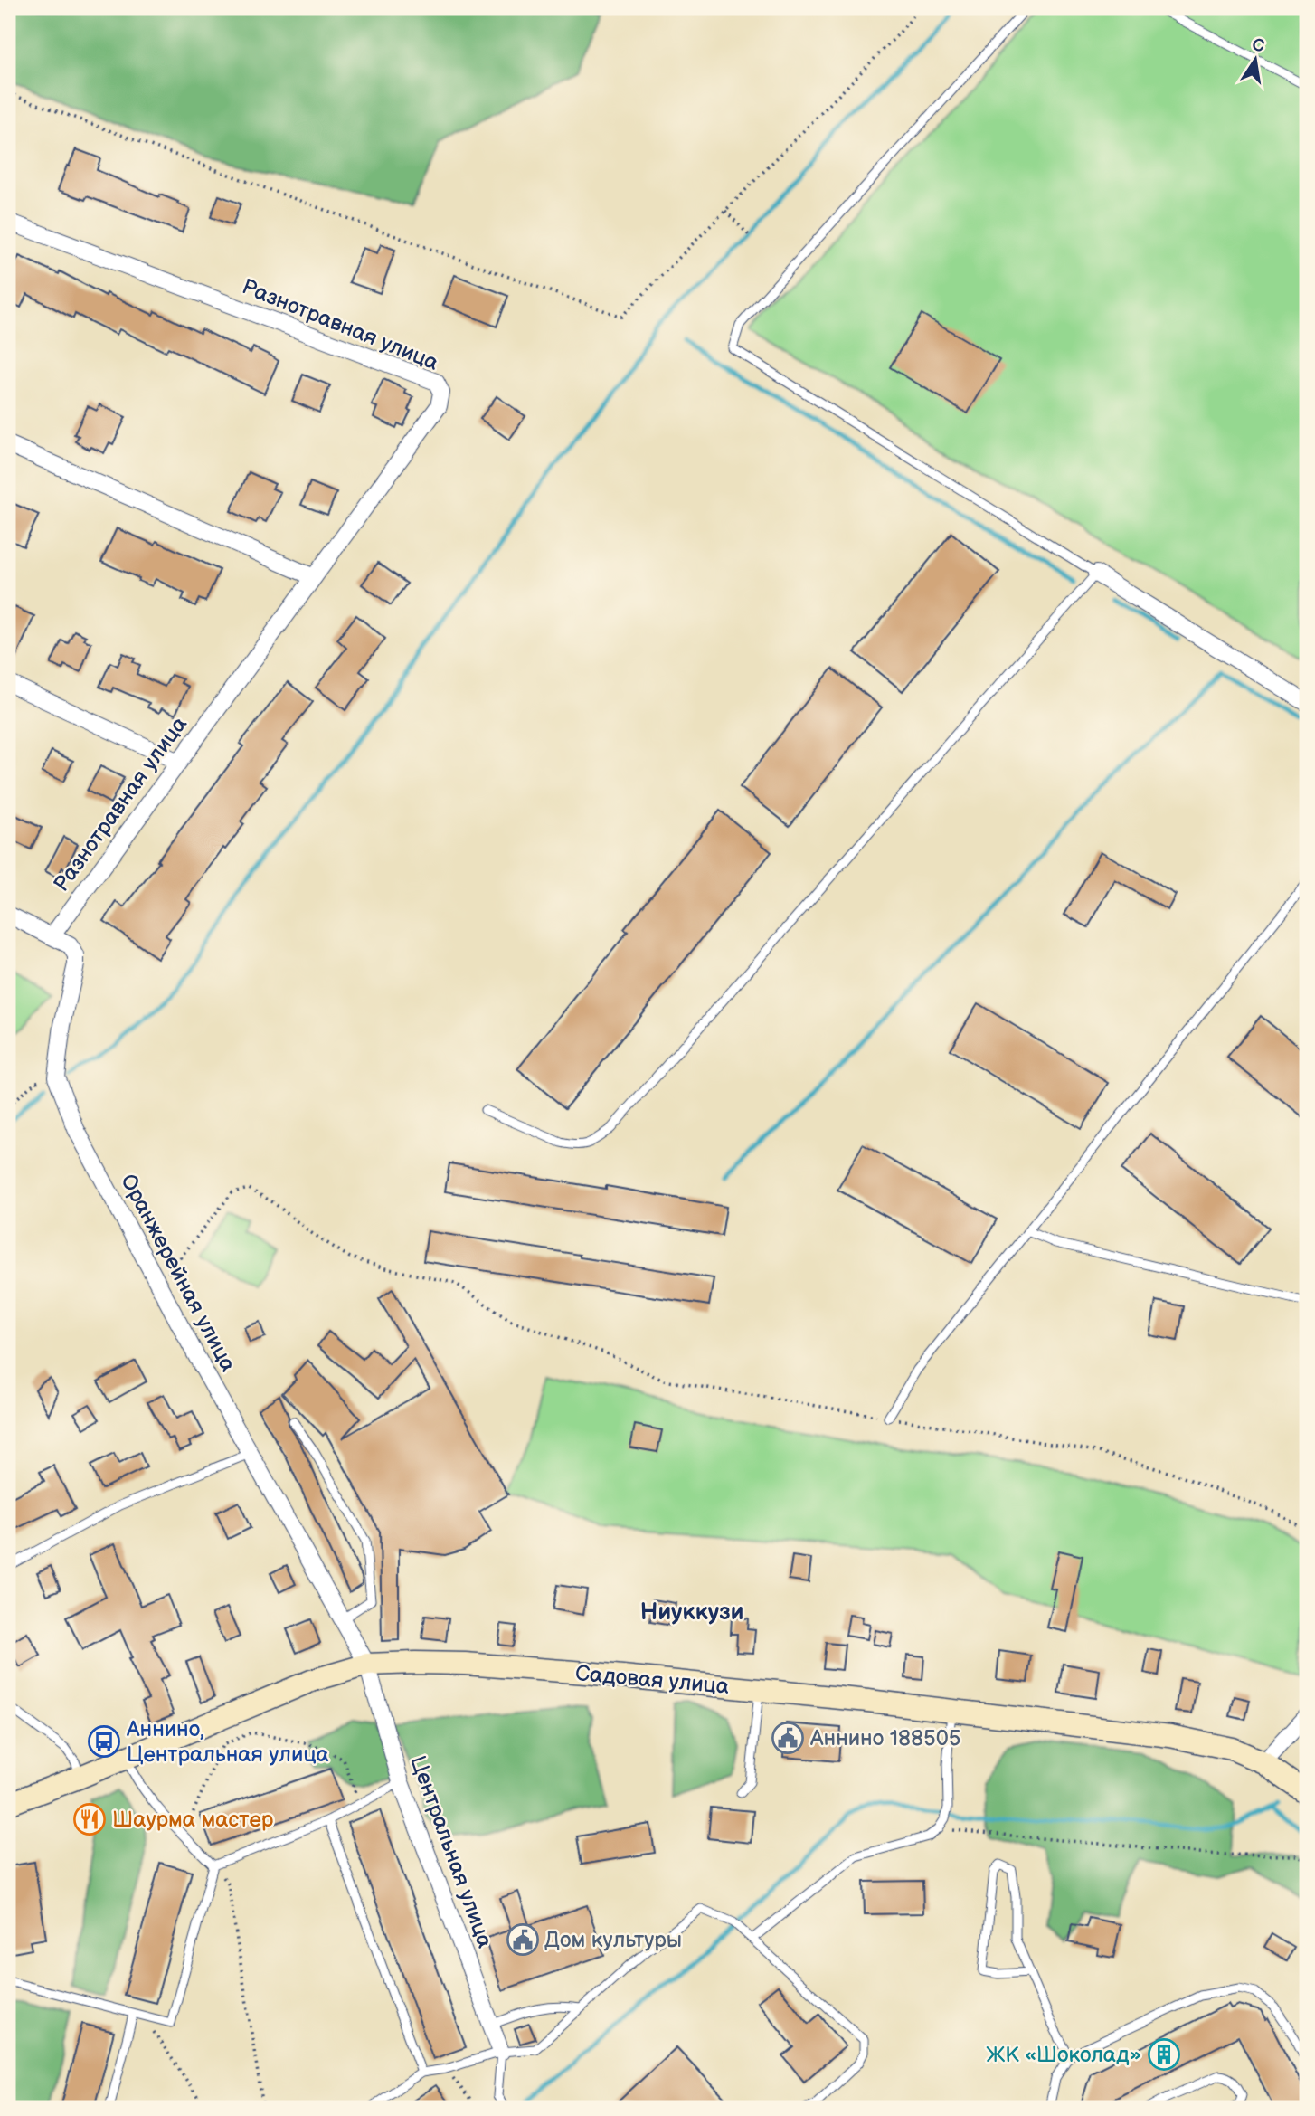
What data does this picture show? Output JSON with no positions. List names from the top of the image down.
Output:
{
  "streets": {
    "main road": ["Садовая улица"],
    "street": ["Разнотравная улица", "Оранжерейная улица", "Центральная улица"]
  },
  "crossings": [
    ["Разнотравная улица", "Оранжерейная улица"],
    ["Оранжерейная улица", "Садовая улица"],
    ["Оранжерейная улица", "Центральная улица"],
    ["Садовая улица", "Центральная улица"]
  ],
  "districts": ["Ниуккузи"],
  "places": {
    "public building": ["Аннино 188505", "Дом культуры"],
    "bus stop": ["Аннино, Центральная улица"],
    "restaurant": ["Шаурма мастер"],
    "building": ["ЖК «Шоколад»"]
  },
  "north": "top"
}
